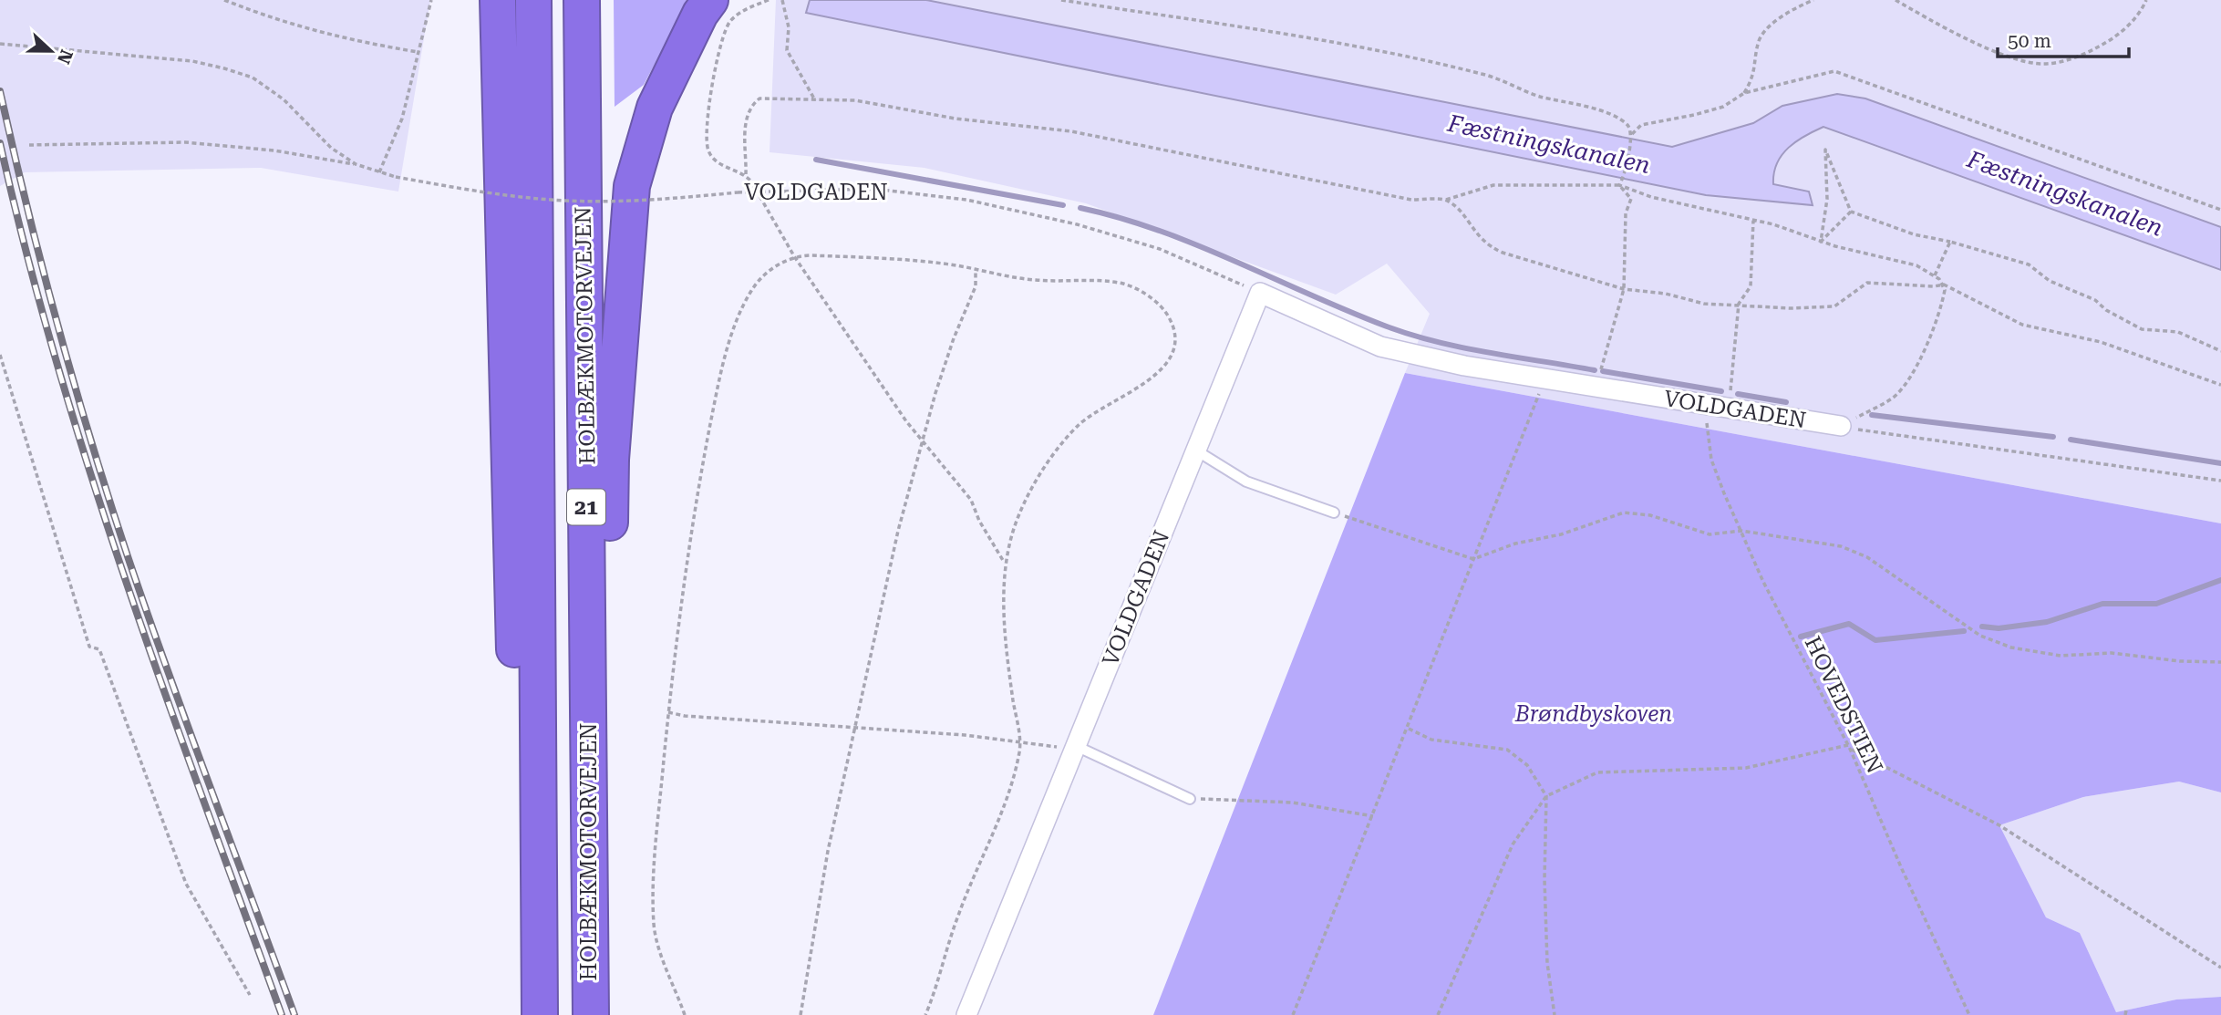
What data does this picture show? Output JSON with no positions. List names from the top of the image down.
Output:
{
  "streets": {
    "highway": ["HOLBÆKMOTORVEJEN", "21"],
    "street": ["VOLDGADEN"],
    "path": ["HOVEDSTIEN"]
  },
  "crossings": [
    ["VOLDGADEN", "HOVEDSTIEN"]
  ],
  "water": ["Fæstningskanalen"],
  "parks": ["Brøndbyskoven"],
  "scale_bar": "50 m",
  "north": "right"
}
